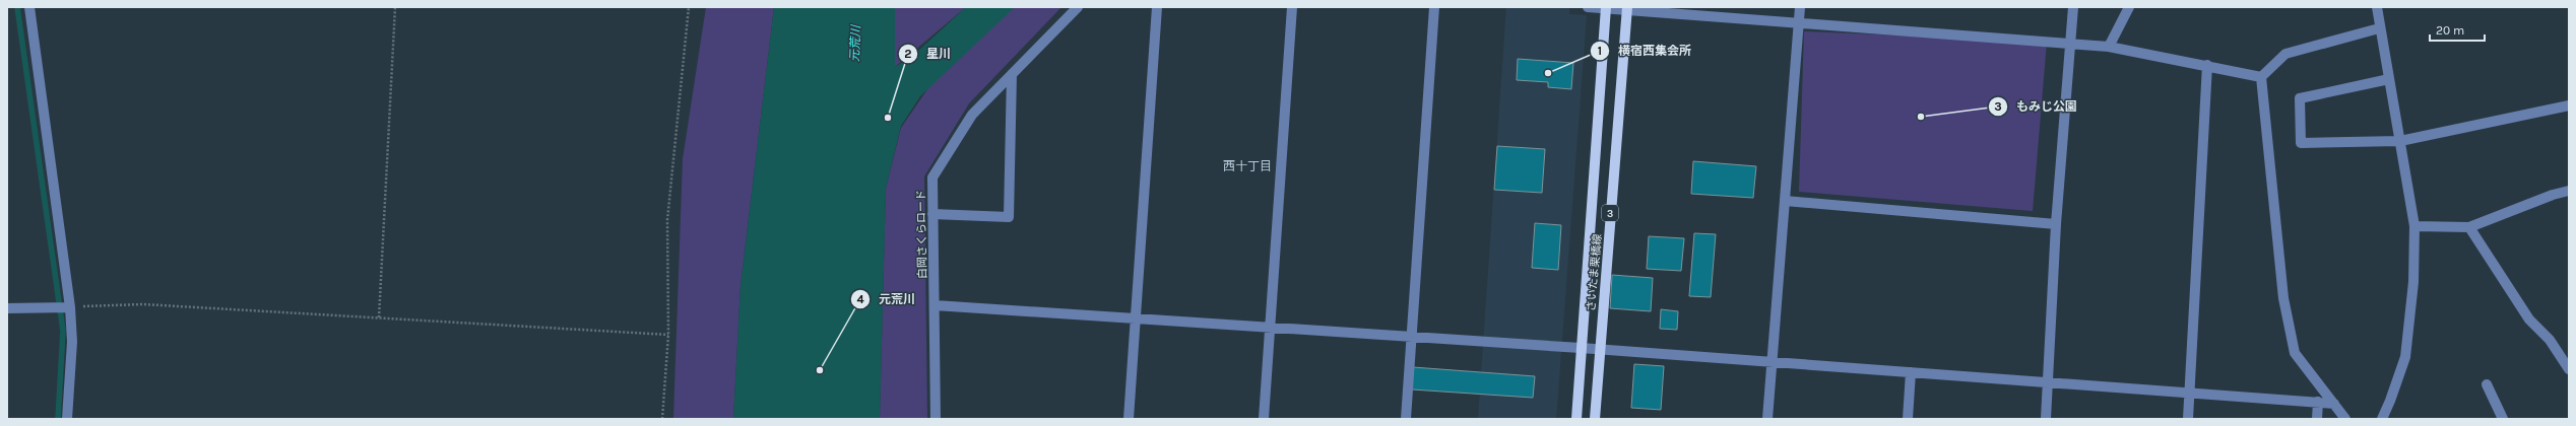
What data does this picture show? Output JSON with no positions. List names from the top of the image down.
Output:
{
  "streets": {
    "main road": ["3", "さいたま栗橋線"],
    "street": ["白岡さくらロード"]
  },
  "districts": ["西十丁目"],
  "water": ["元荒川"],
  "places": [
    "横宿西集会所",
    "もみじ公園",
    "星川",
    "元荒川"
  ],
  "scale_bar": "20 m"
}
